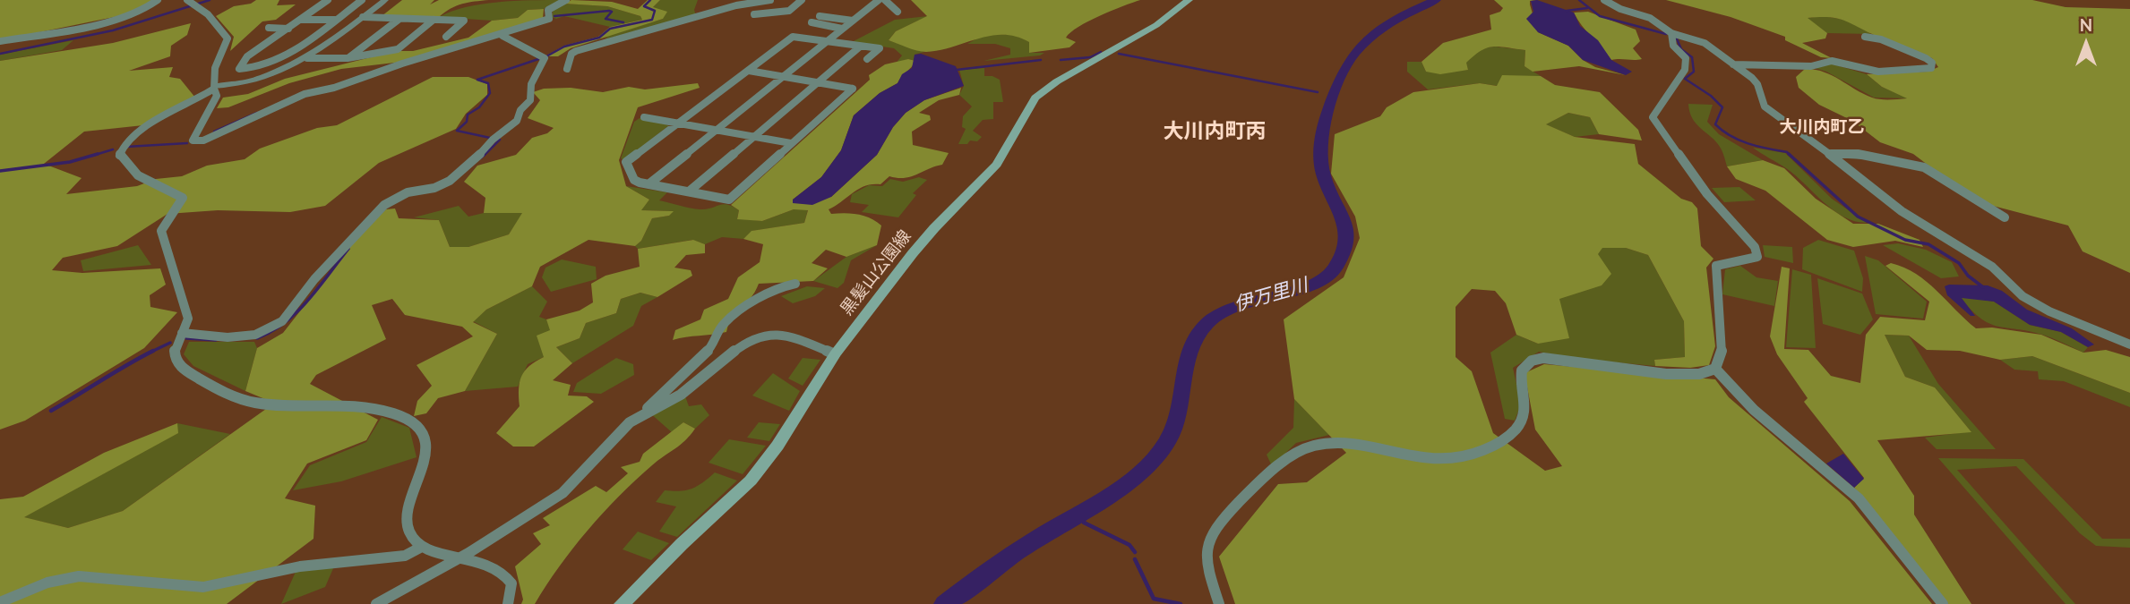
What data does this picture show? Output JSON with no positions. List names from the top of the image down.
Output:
{
  "streets": {
    "main road": ["黒髪山公園線"]
  },
  "districts": ["大川内町乙", "大川内町丙"],
  "water": ["伊万里川"],
  "north": "top"
}
